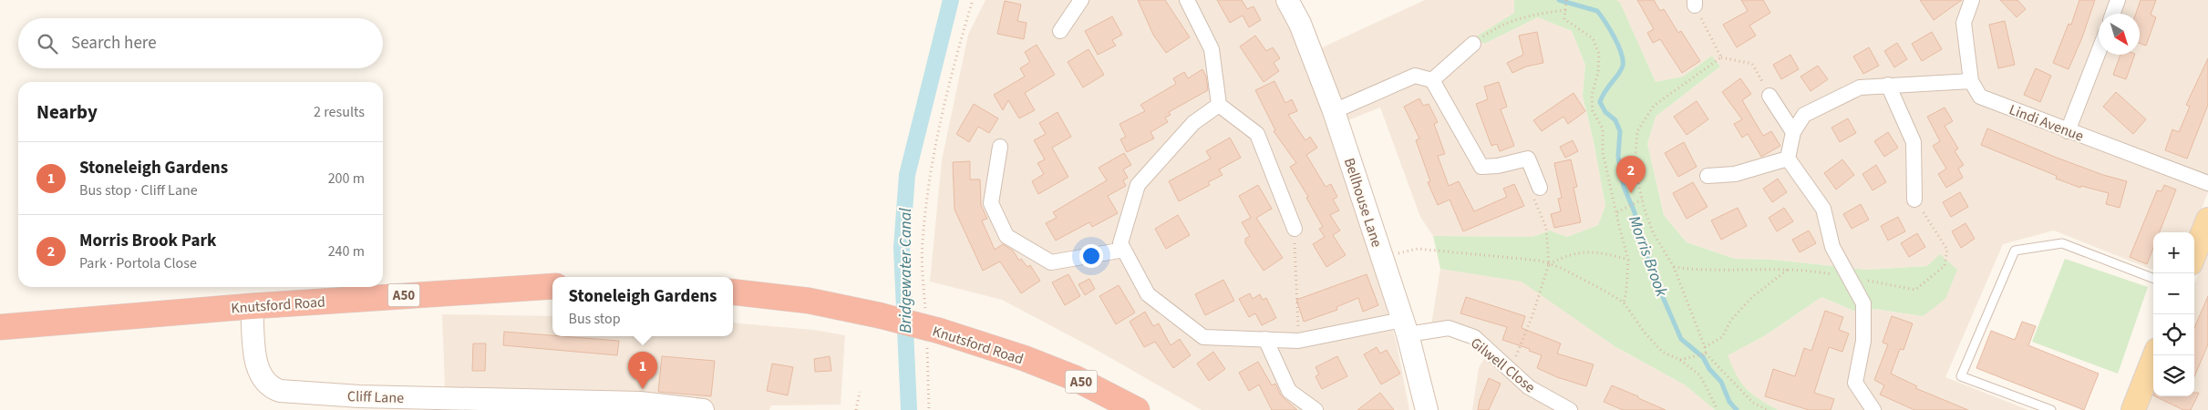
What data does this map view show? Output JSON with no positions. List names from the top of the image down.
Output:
{
  "streets": {
    "highway": ["A50", "Knutsford Road"],
    "street": [
      "Lindi Avenue",
      "Bellhouse Lane",
      "Gilwell Close",
      "Cliff Lane"
    ]
  },
  "crossings": [
    ["Bellhouse Lane", "Gilwell Close"],
    ["Knutsford Road", "Cliff Lane"]
  ],
  "water": ["Morris Brook", "Bridgewater Canal"],
  "north": "bottom right",
  "page": {
    "search": "Search here",
    "heading": ["Nearby", "2 results"],
    "list": [
      {
        "mark": "1",
        "name": "Stoneleigh Gardens",
        "note": "Bus stop · Cliff Lane",
        "value": "200 m"
      },
      {
        "mark": "2",
        "name": "Morris Brook Park",
        "note": "Park · Portola Close",
        "value": "240 m"
      }
    ],
    "pins": ["2", "1"],
    "map_buttons": ["+", "−"],
    "popup": ["Stoneleigh Gardens", "Bus stop"]
  }
}
